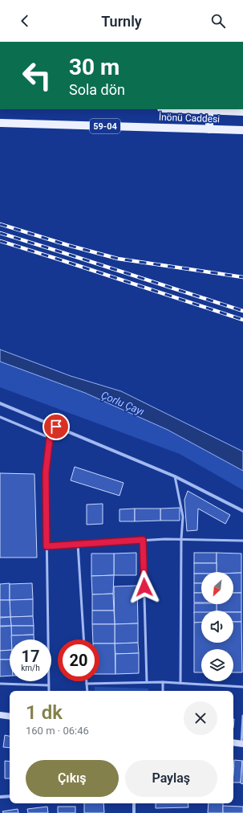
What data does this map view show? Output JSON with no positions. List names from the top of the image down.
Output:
{
  "streets": {
    "main road": ["İnönü Caddesi", "59-04"]
  },
  "water": ["Çorlu Çayı"],
  "north": "bottom left",
  "page": {
    "header": "Turnly",
    "turn": ["30 m", "Sola dön"],
    "speed": "17 km/h",
    "limit": "20",
    "heading": ["1 dk", "160 m · 06:46"],
    "buttons": ["Çıkış", "Paylaş"]
  }
}
